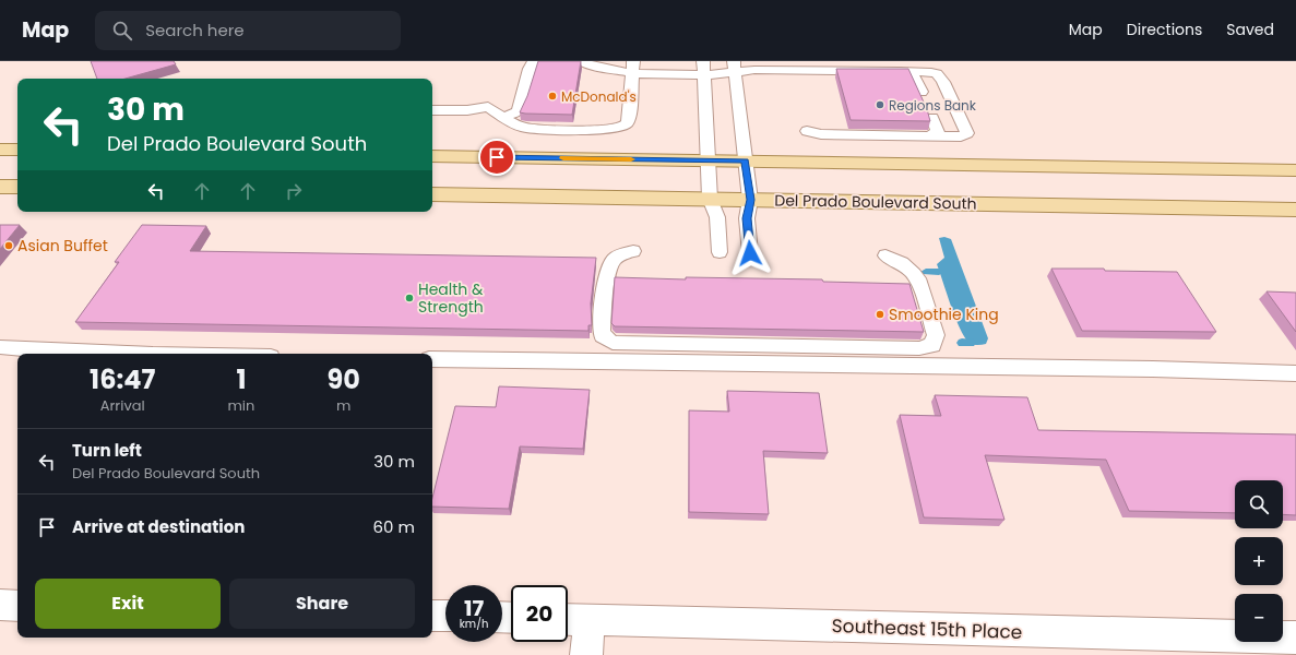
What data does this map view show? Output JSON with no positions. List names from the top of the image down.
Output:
{
  "streets": {
    "main road": ["Del Prado Boulevard South"],
    "street": ["Southeast 15th Place"]
  },
  "places": [
    "McDonald's",
    "Regions Bank",
    "Asian Buffet",
    "Health & Strength",
    "Smoothie King"
  ],
  "page": {
    "header": "Map",
    "search": "Search here",
    "nav": ["Map", "Directions", "Saved"],
    "turn": ["30 m", "Del Prado Boulevard South"],
    "eta": [
      "16:47",
      "Arrival",
      "1",
      "min",
      "90",
      "m"
    ],
    "list": [
      {
        "name": "Turn left",
        "note": "Del Prado Boulevard South",
        "value": "30 m"
      },
      {
        "name": "Arrive at destination",
        "value": "60 m"
      }
    ],
    "map_buttons": ["+", "−"],
    "buttons": ["Exit", "Share"],
    "speed": "17 km/h",
    "limit": "20"
  }
}
